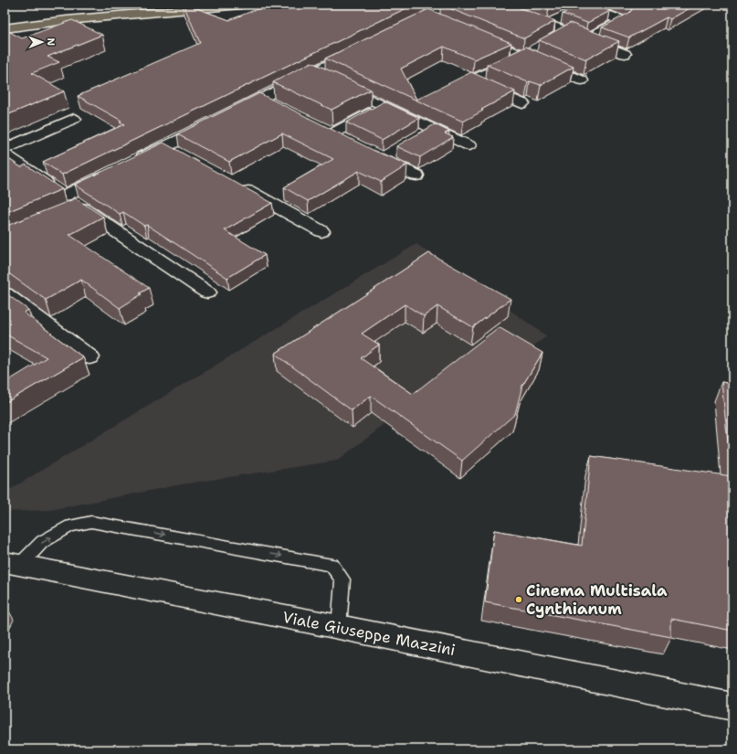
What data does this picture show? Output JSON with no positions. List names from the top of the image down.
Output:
{
  "streets": {
    "street": ["Viale Giuseppe Mazzini"]
  },
  "places": ["Cinema Multisala Cynthianum"],
  "north": "right"
}
